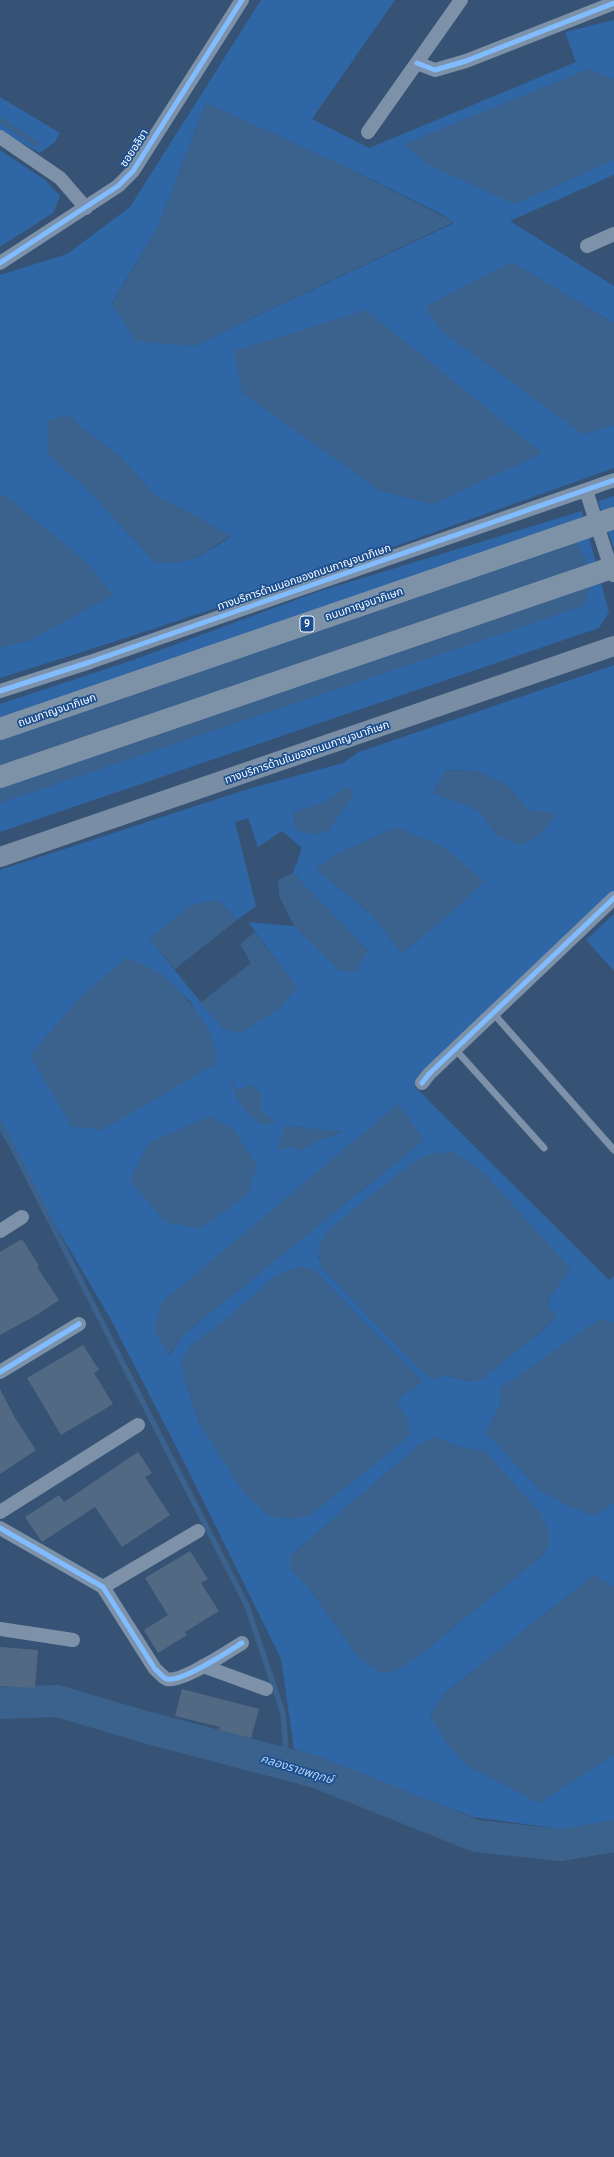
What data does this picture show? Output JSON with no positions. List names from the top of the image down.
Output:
{
  "streets": {
    "highway": ["ถนนกาญจนาภิเษก", "9"],
    "main road": ["ทางบริการด้านในของถนนกาญจนาภิเษก"],
    "street": ["ซอยอลิชา", "ทางบริการด้านนอกของถนนกาญจนาภิเษก"]
  },
  "water": ["คลองราชพฤกษ์"]
}
